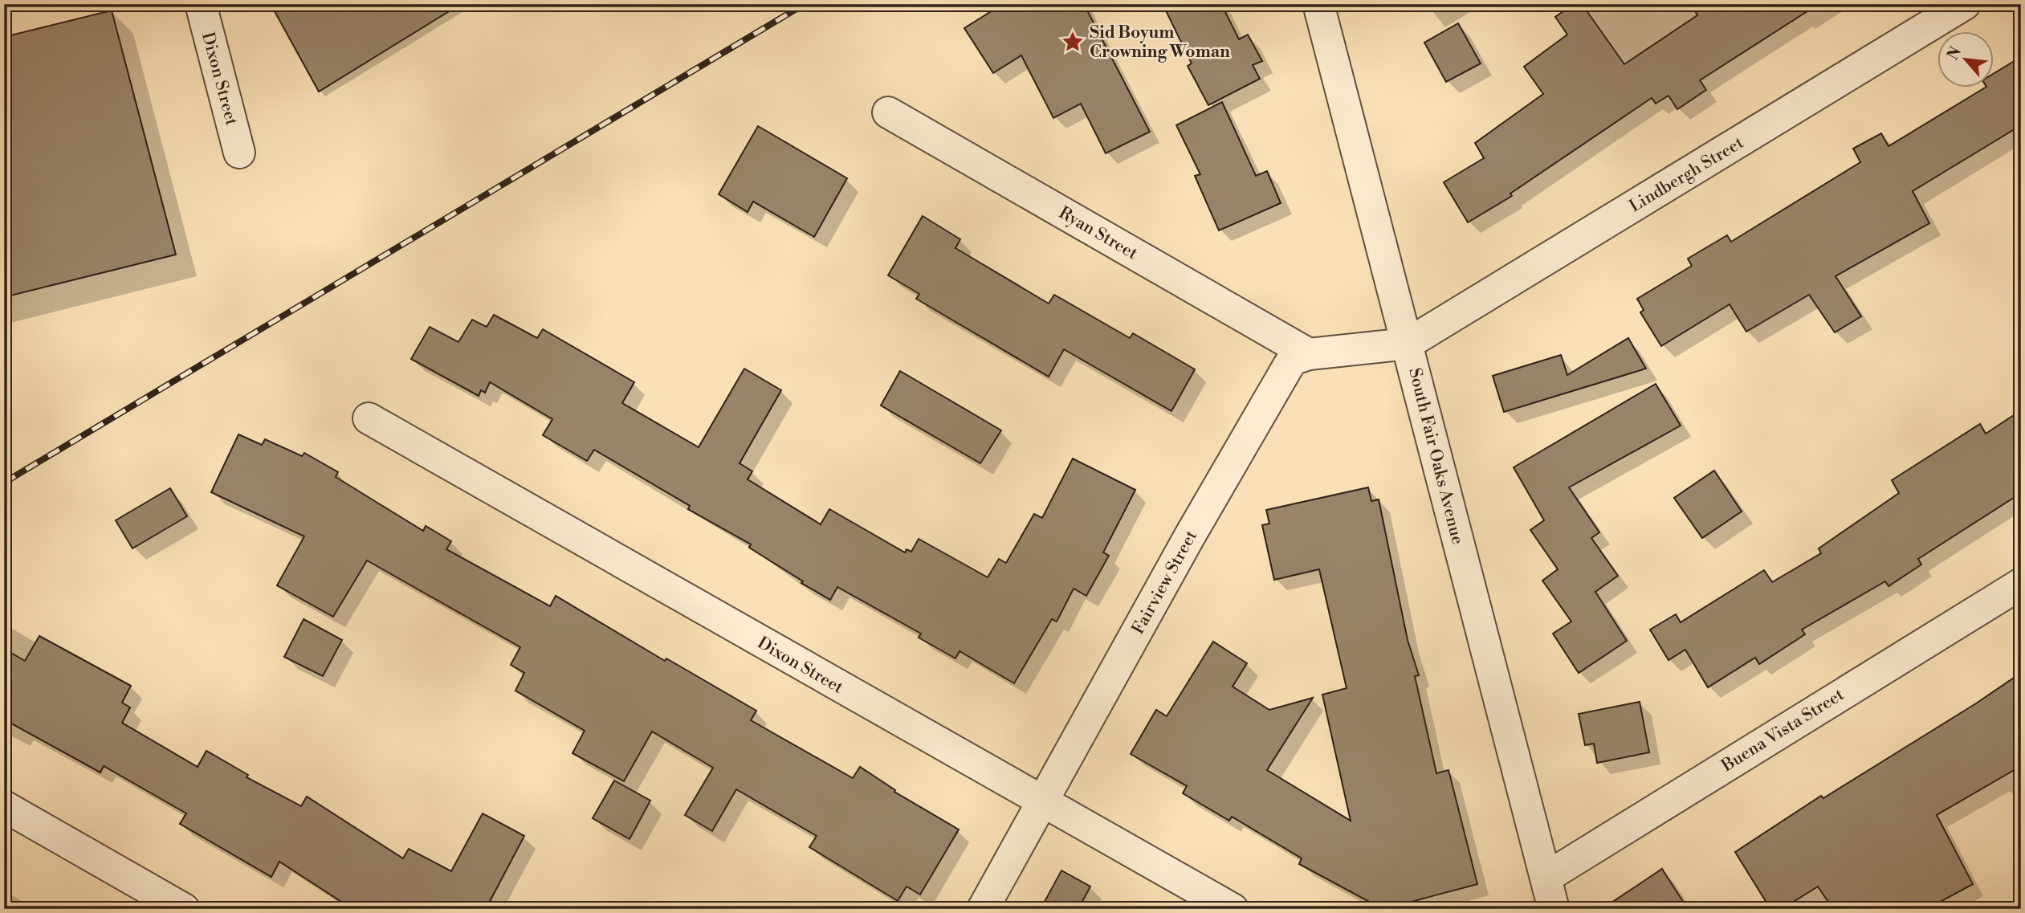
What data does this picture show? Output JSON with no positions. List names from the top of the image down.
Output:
{
  "streets": {
    "street": [
      "Dixon Street",
      "Lindbergh Street",
      "Ryan Street",
      "South Fair Oaks Avenue",
      "Fairview Street",
      "Buena Vista Street"
    ]
  },
  "crossings": [
    ["Dixon Street", "Fairview Street"],
    ["Lindbergh Street", "South Fair Oaks Avenue"],
    ["Lindbergh Street", "Fairview Street"],
    ["Ryan Street", "Fairview Street"],
    ["South Fair Oaks Avenue", "Fairview Street"],
    ["South Fair Oaks Avenue", "Buena Vista Street"]
  ],
  "places": {
    "place": ["Sid Boyum Crowning Woman"]
  },
  "north": "top left"
}
